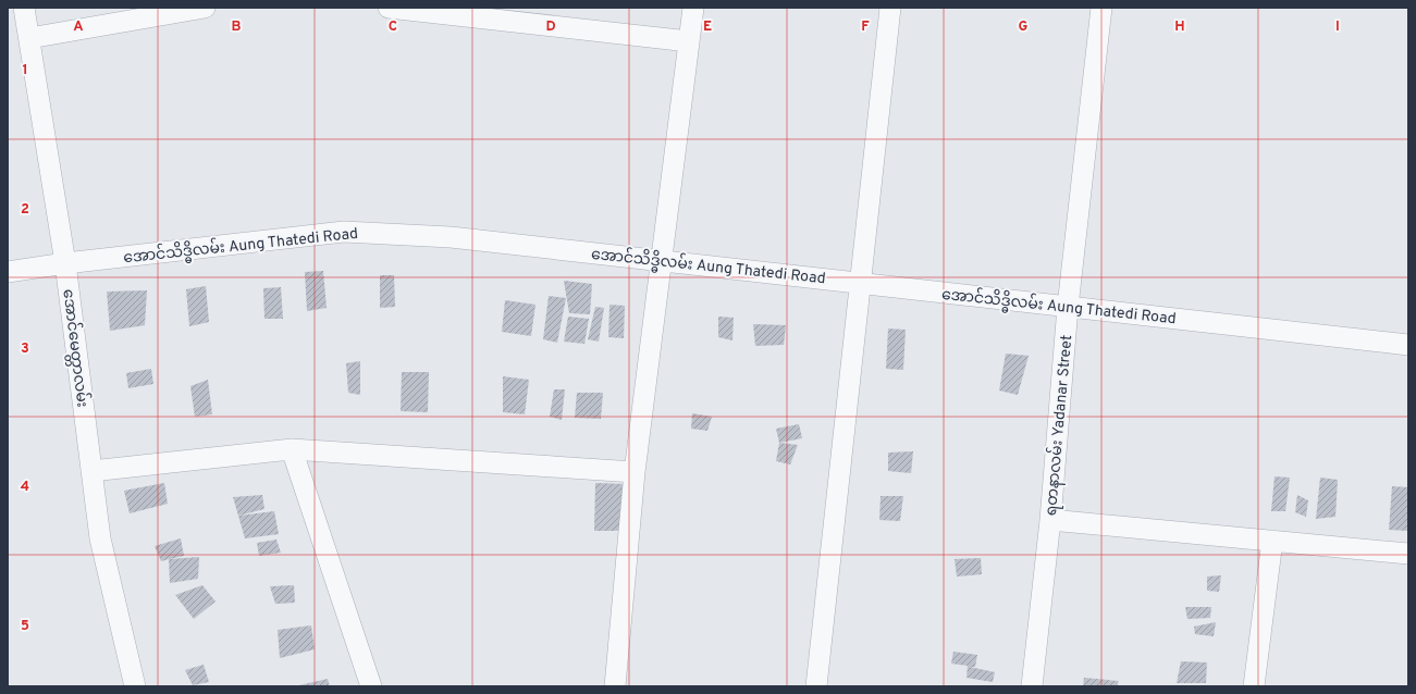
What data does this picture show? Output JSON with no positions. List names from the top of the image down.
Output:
{
  "streets": {
    "street": ["အောင်သိဒ္ဓိလမ်း Aung Thatedi Road", "အောင်မေတ္တာလမ်း", "ရတနာလမ်း Yadanar Street"]
  },
  "crossings": [
    ["အောင်သိဒ္ဓိလမ်း Aung Thatedi Road", "အောင်မေတ္တာလမ်း"],
    ["အောင်သိဒ္ဓိလမ်း Aung Thatedi Road", "ရတနာလမ်း Yadanar Street"]
  ],
  "grid": {
    "columns": [
      "A",
      "B",
      "C",
      "D",
      "E",
      "F",
      "G",
      "H",
      "I"
    ],
    "rows": [
      "1",
      "2",
      "3",
      "4",
      "5"
    ]
  }
}
